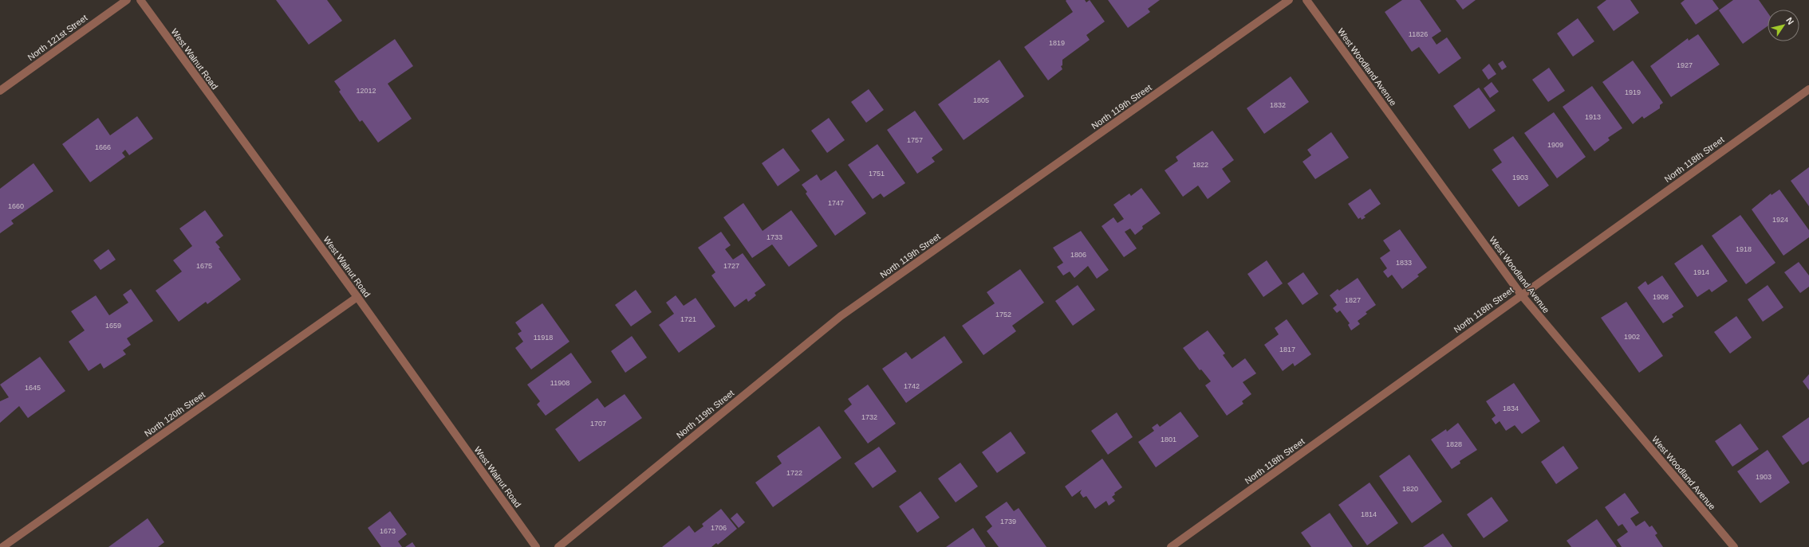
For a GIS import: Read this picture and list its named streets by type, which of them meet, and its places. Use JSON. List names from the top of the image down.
{
  "streets": {
    "street": [
      "North 121st Street",
      "West Walnut Road",
      "West Woodland Avenue",
      "North 119th Street",
      "North 118th Street",
      "North 120th Street"
    ]
  },
  "crossings": [
    ["West Walnut Road", "North 120th Street"],
    ["West Woodland Avenue", "North 118th Street"]
  ],
  "house_numbers": [
    "11826",
    "1819",
    "1927",
    "12012",
    "1919",
    "1805",
    "1832",
    "1913",
    "1757",
    "1909",
    "1666",
    "1822",
    "1751",
    "1903",
    "1747",
    "1660",
    "1924",
    "1733",
    "1918",
    "1806",
    "1833",
    "1675",
    "1727",
    "1914",
    "1908",
    "1827",
    "1752",
    "1721",
    "1659",
    "1902",
    "11918",
    "1817",
    "11908",
    "1742",
    "1645",
    "1834",
    "1732",
    "1707",
    "1801",
    "1828",
    "1722",
    "1903",
    "1820",
    "1814",
    "1739",
    "1706",
    "1673"
  ],
  "north": "top right"
}
